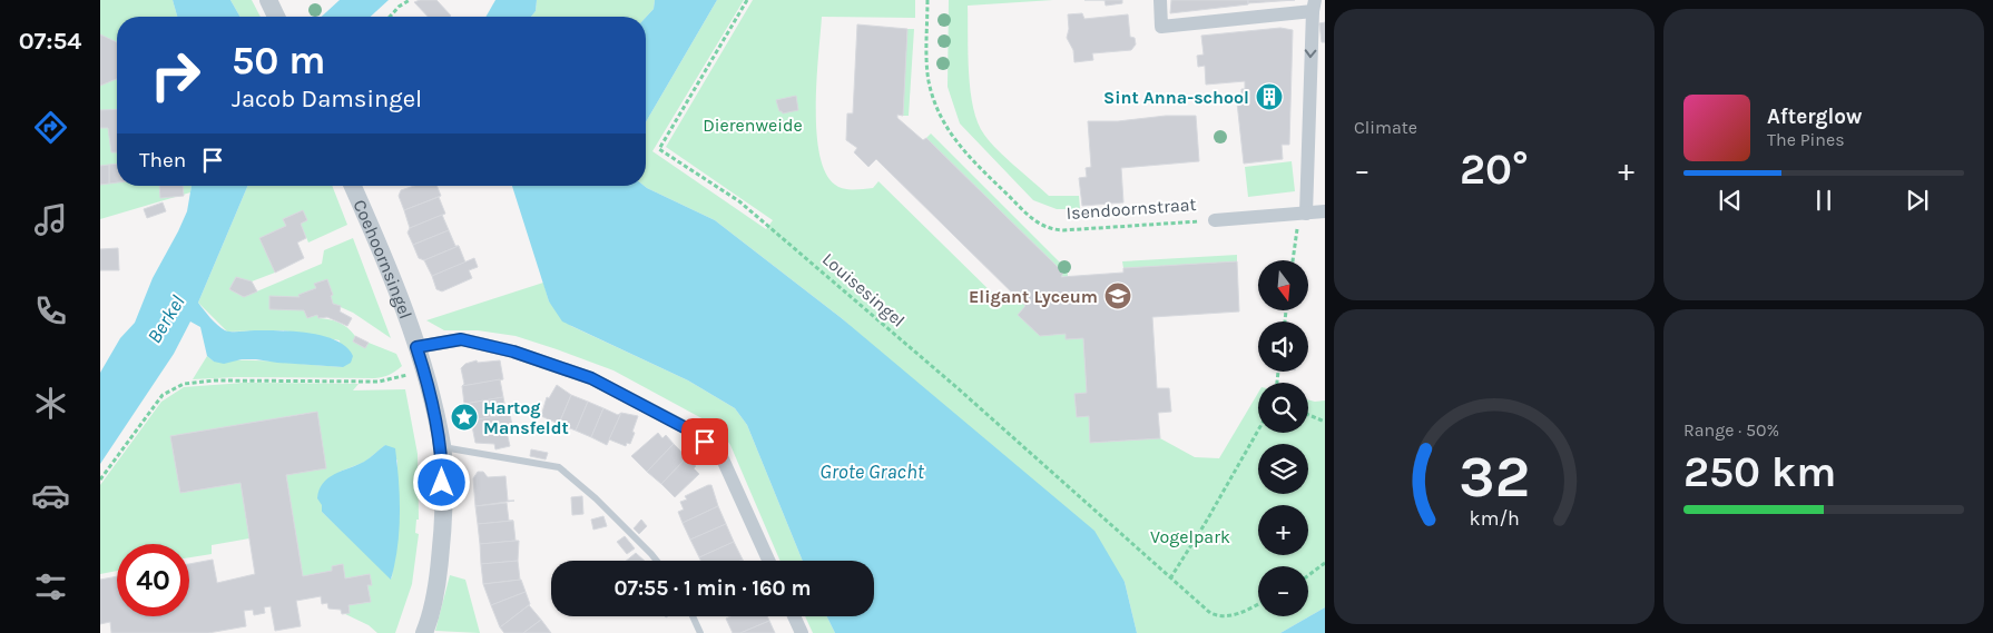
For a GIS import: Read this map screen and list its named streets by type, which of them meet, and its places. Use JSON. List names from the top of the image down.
{
  "streets": {
    "street": ["Isendoornstraat", "Coehoornsingel"],
    "path": ["Louisesingel"]
  },
  "water": ["Berkel", "Grote Gracht"],
  "parks": ["Dierenweide", "Vogelpark"],
  "places": {
    "building": ["Sint Anna-school"],
    "school or university": ["Eligant Lyceum"],
    "place": ["Hartog Mansfeldt"]
  },
  "north": "bottom",
  "page": {
    "tabs": "07:54",
    "tile": [
      "Climate",
      ["Range · 50%", "250 km"]
    ],
    "turn": ["50 m", "Jacob Damsingel"],
    "song": ["Afterglow", "The Pines"],
    "then": "Then",
    "heat": ["−", "20°", "+"],
    "map_buttons": ["+", "−"],
    "limit": "40",
    "trip": "07:55 · 1 min · 160 m",
    "gauge": ["32", "km/h"]
  }
}
